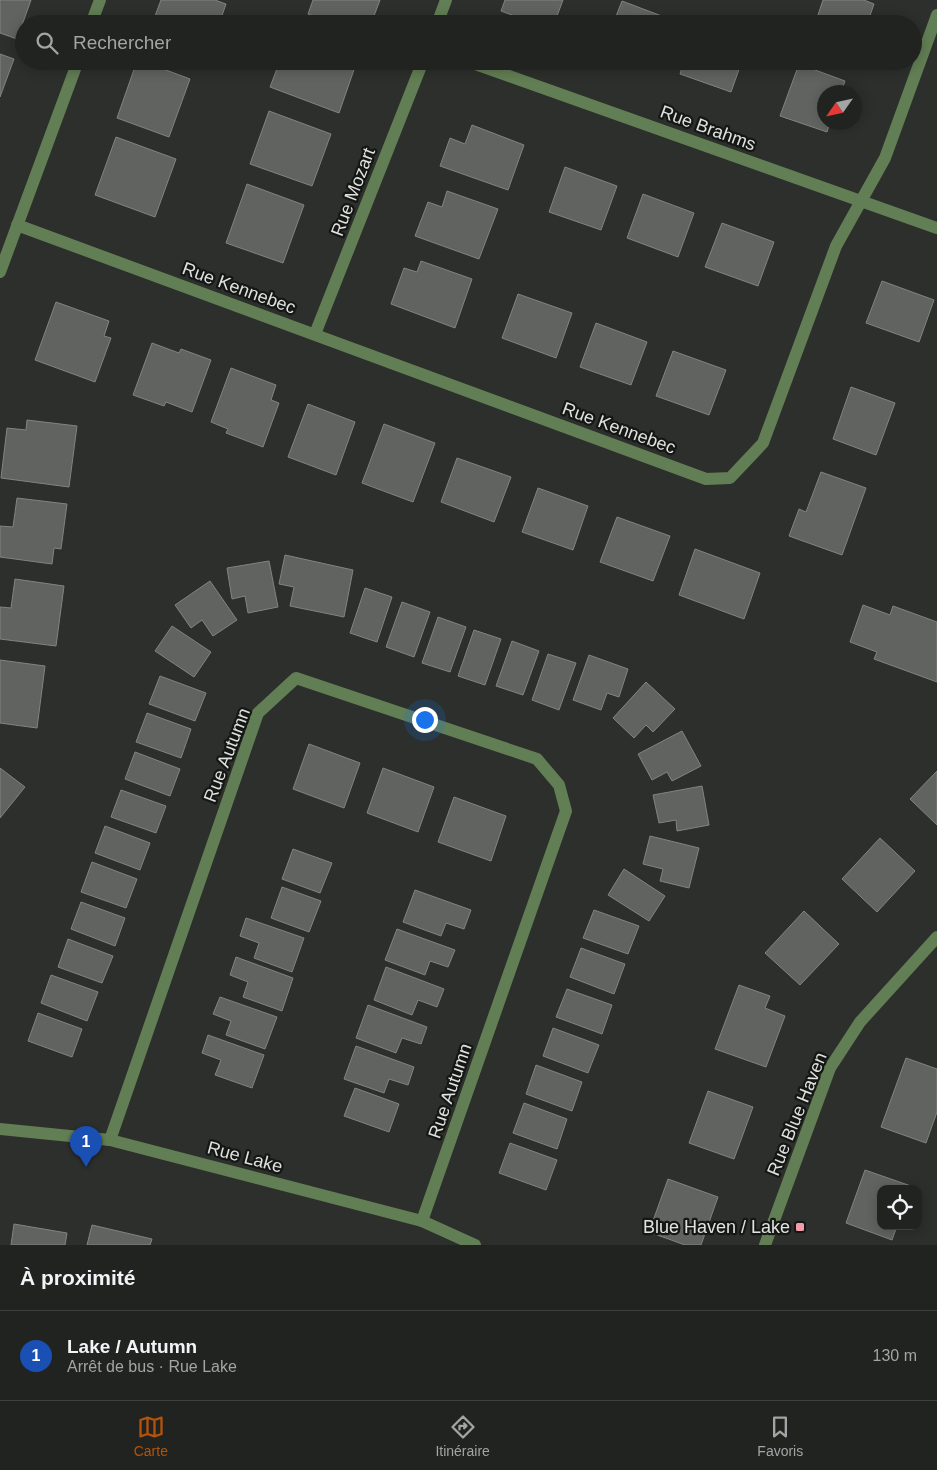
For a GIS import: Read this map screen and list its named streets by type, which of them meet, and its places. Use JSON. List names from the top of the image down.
{
  "streets": {
    "street": [
      "Rue Brahms",
      "Rue Mozart",
      "Rue Kennebec",
      "Rue Autumn",
      "Rue Blue Haven",
      "Rue Lake"
    ]
  },
  "crossings": [
    ["Rue Brahms", "Rue Kennebec"],
    ["Rue Mozart", "Rue Kennebec"],
    ["Rue Autumn", "Rue Lake"]
  ],
  "places": {
    "transit": ["Blue Haven / Lake"]
  },
  "north": "bottom left",
  "page": {
    "search": "Rechercher",
    "pins": "1",
    "heading": "À proximité",
    "list": [
      {
        "mark": "1",
        "name": "Lake / Autumn",
        "note": "Arrêt de bus · Rue Lake",
        "value": "130 m"
      }
    ],
    "nav": ["Carte", "Itinéraire", "Favoris"]
  }
}
